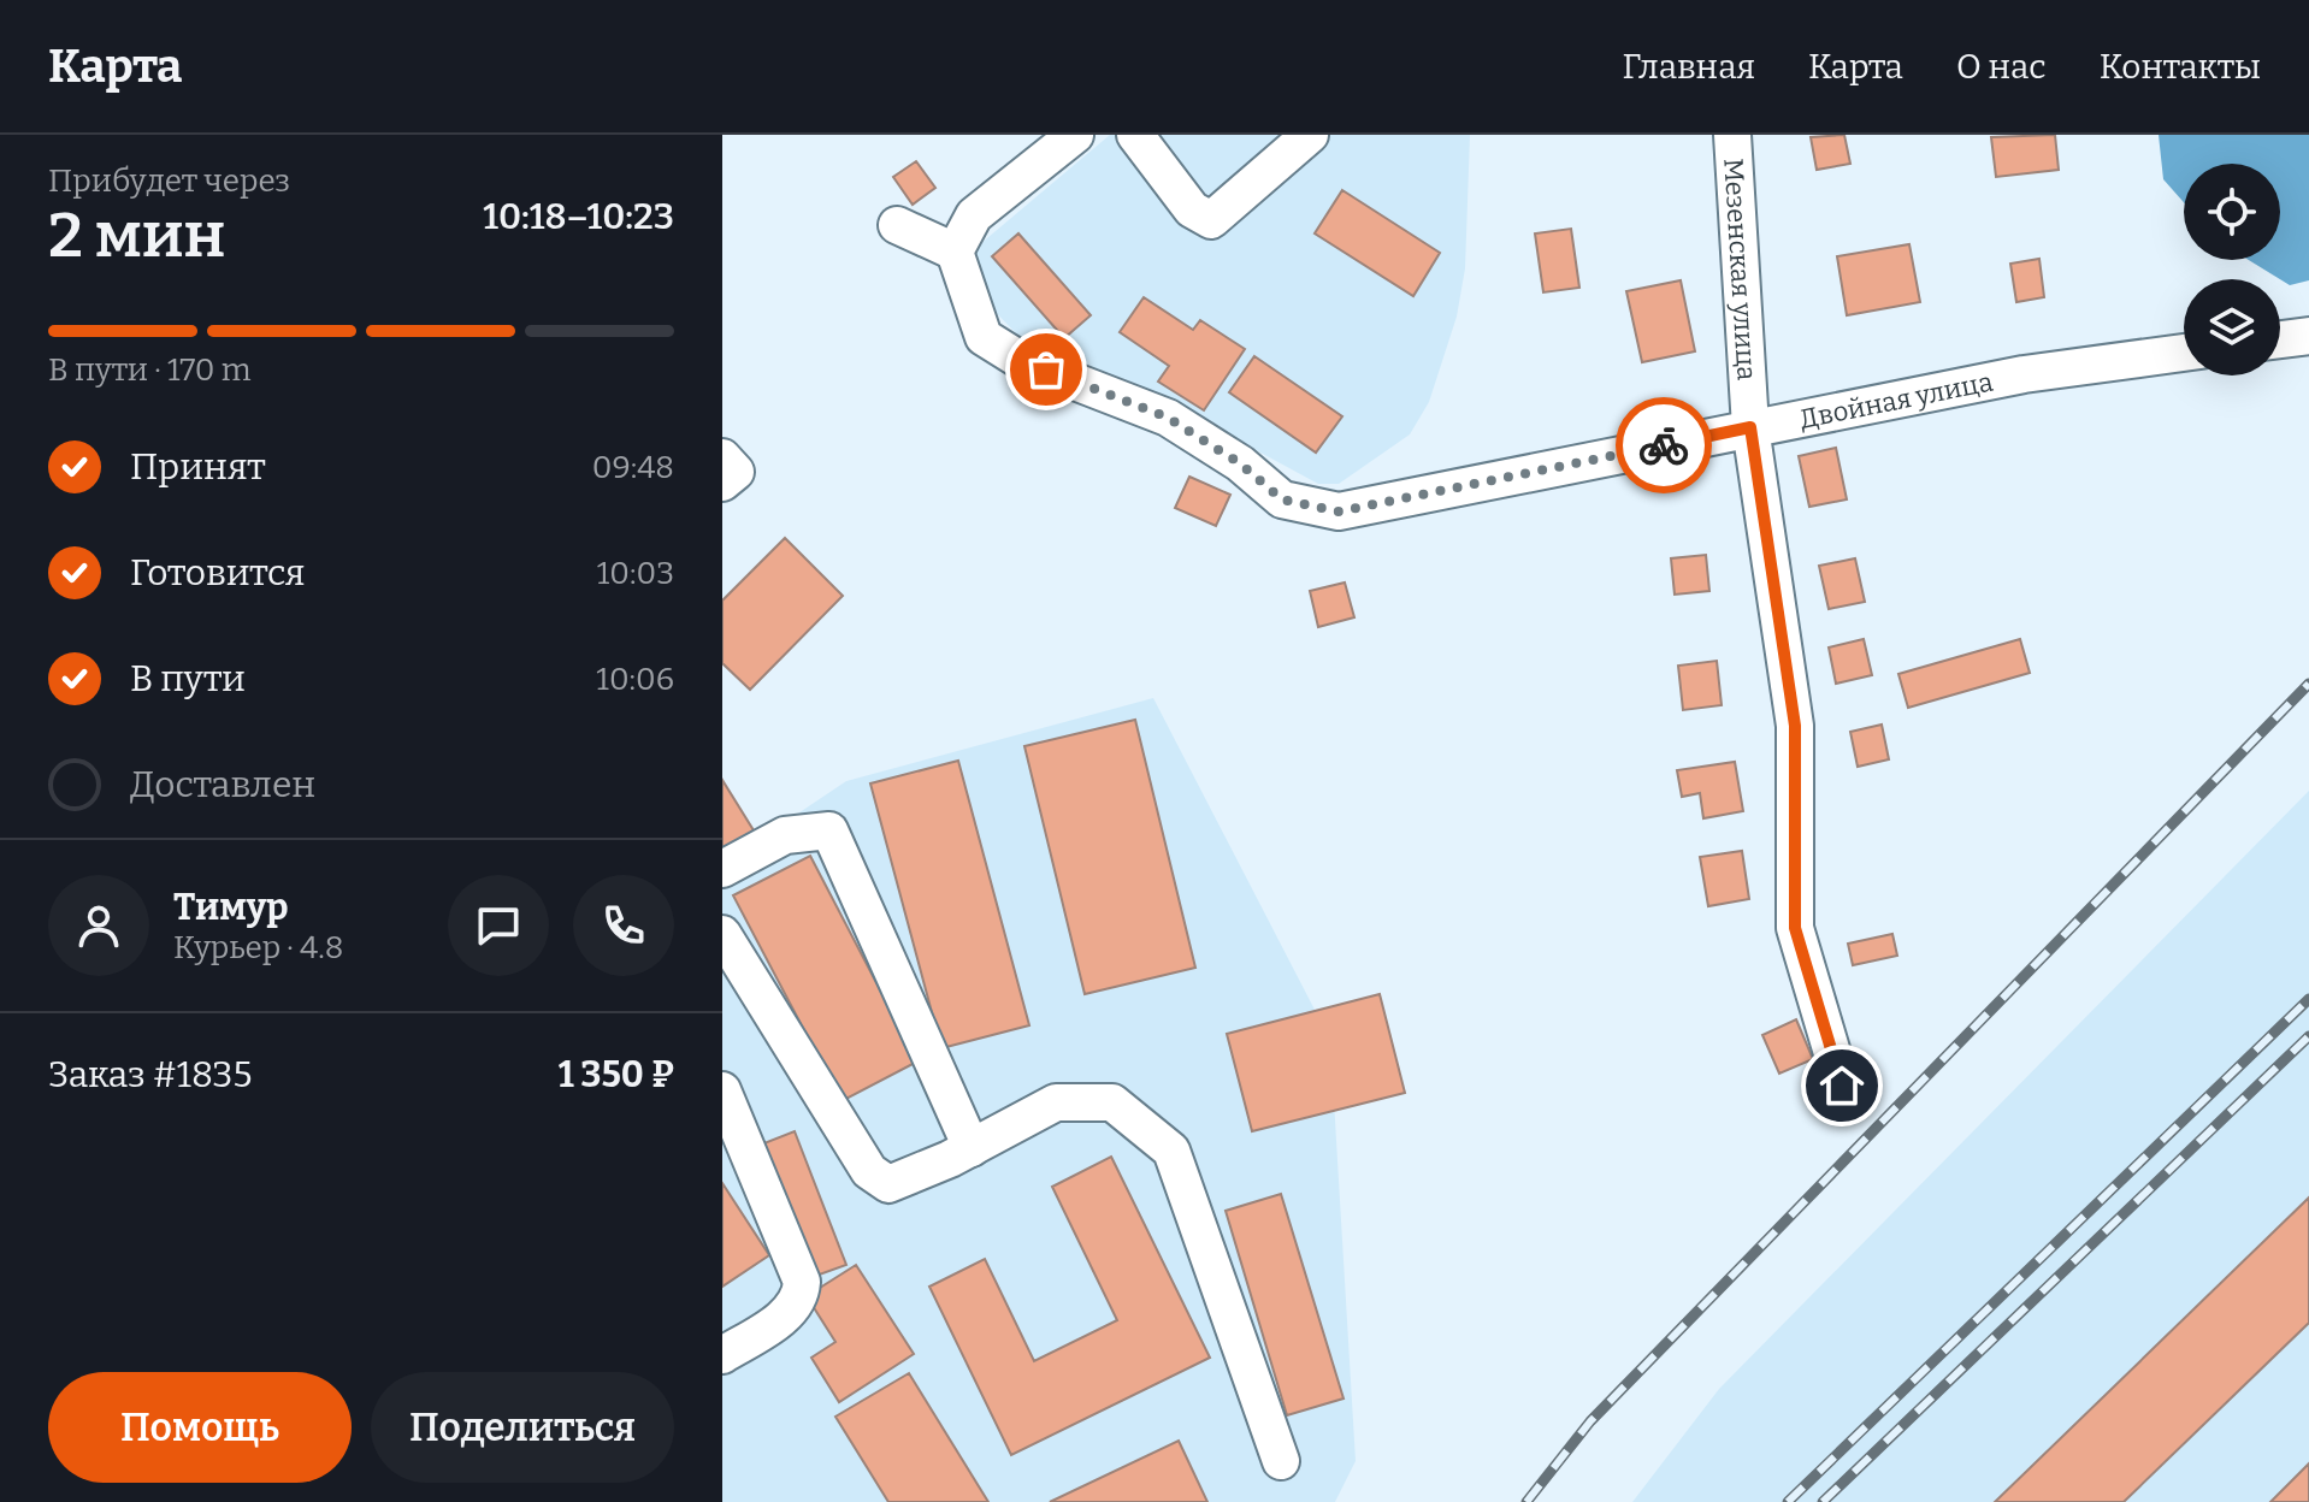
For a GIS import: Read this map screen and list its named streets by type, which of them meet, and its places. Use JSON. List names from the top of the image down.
{
  "streets": {
    "street": ["Мезенская улица", "Двойная улица"]
  },
  "crossings": [
    ["Мезенская улица", "Двойная улица"]
  ],
  "page": {
    "header": "Карта",
    "nav": [
      "Главная",
      "Карта",
      "О нас",
      "Контакты"
    ],
    "heading": ["2 мин", "Прибудет через", "10:18–10:23"],
    "panel": [
      "Тимур",
      "Курьер · 4.8",
      "Заказ #1835",
      "1 350 ₽"
    ],
    "bar": "В пути · 170 m",
    "list": [
      ["Принят", "09:48"],
      ["Готовится", "10:03"],
      ["В пути", "10:06"],
      "Доставлен"
    ],
    "buttons": ["Помощь", "Поделиться"]
  }
}
